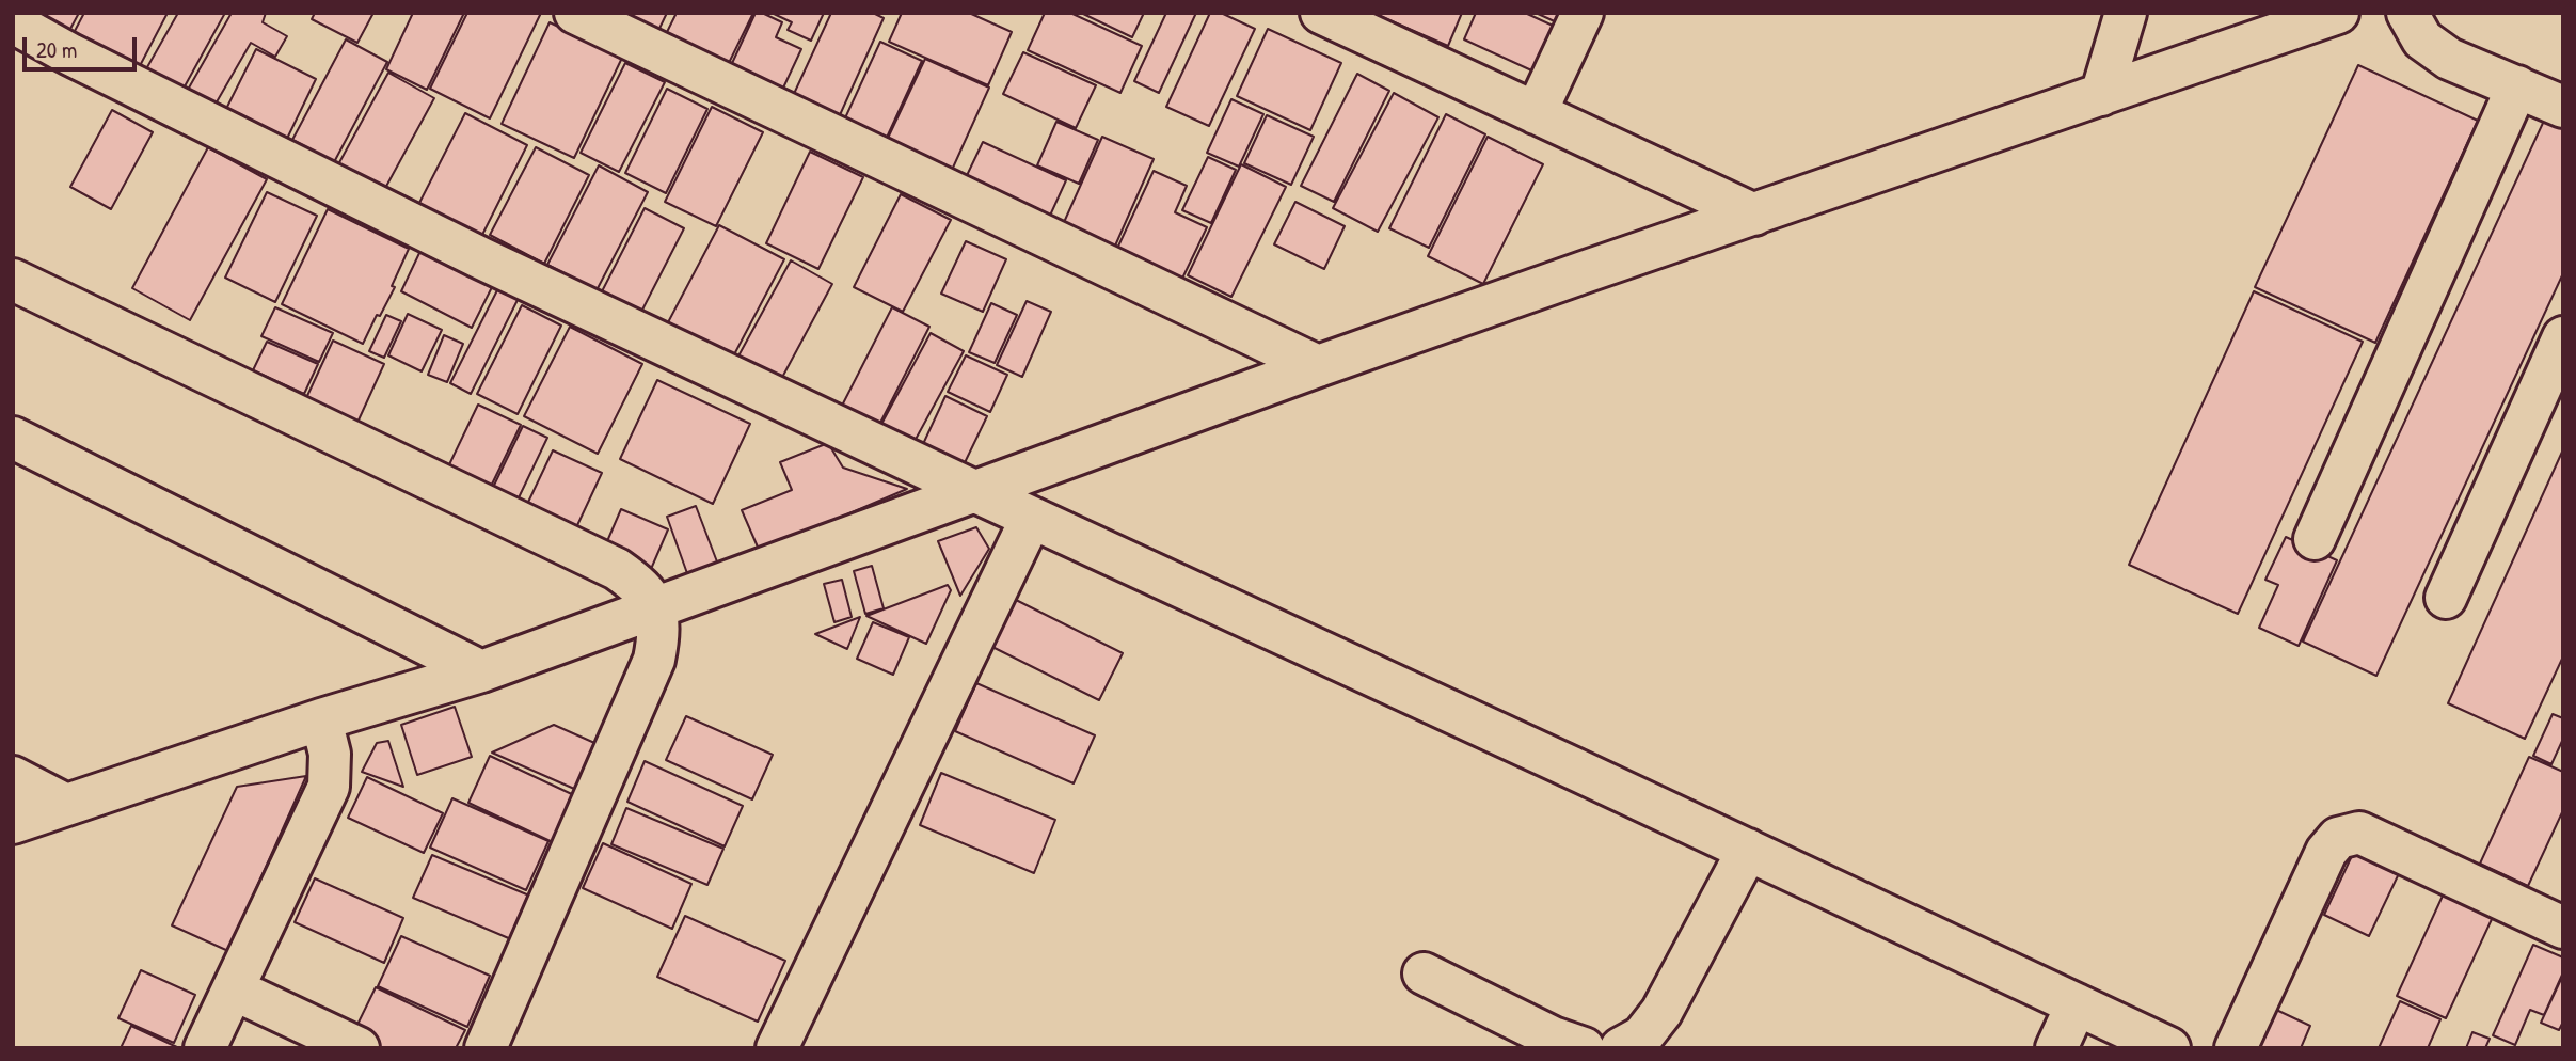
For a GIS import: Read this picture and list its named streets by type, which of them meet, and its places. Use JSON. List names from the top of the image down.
{
  "scale_bar": "20 m"
}
